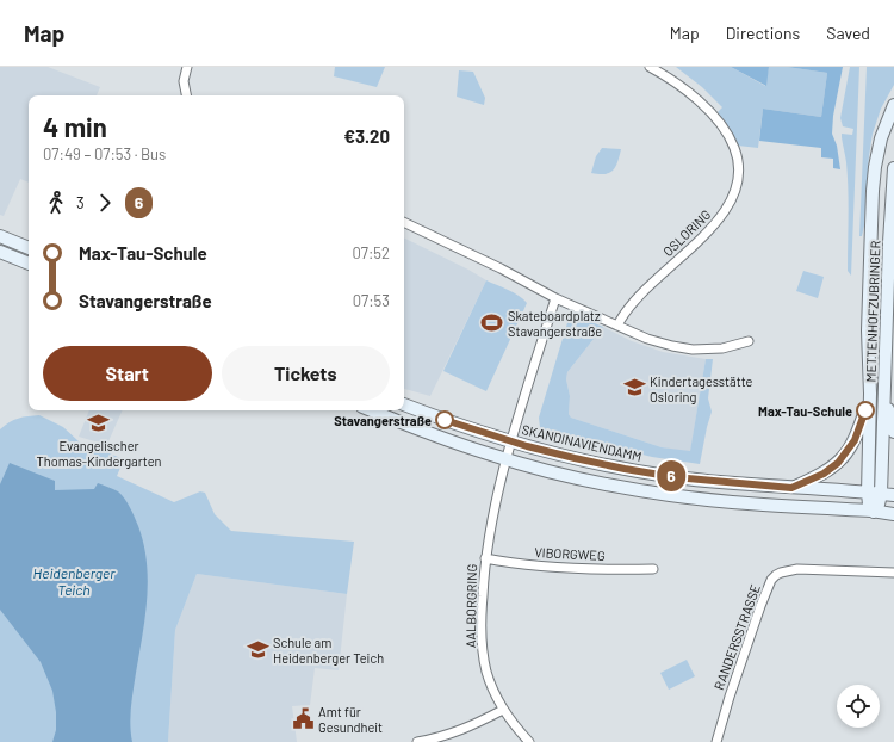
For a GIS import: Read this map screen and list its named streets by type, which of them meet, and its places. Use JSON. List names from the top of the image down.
{
  "streets": {
    "main road": ["METTENHOFZUBRINGER", "SKANDINAVIENDAMM"],
    "street": [
      "OSLORING",
      "VIBORGWEG",
      "AALBORGRING",
      "RANDERSSTRASSE"
    ]
  },
  "crossings": [
    ["METTENHOFZUBRINGER", "SKANDINAVIENDAMM"],
    ["VIBORGWEG", "AALBORGRING"]
  ],
  "water": ["Heidenberger Teich"],
  "places": {
    "sports": ["Skateboardplatz Stavangerstraße"],
    "school or university": ["Kindertagesstätte Osloring", "Evangelischer Thomas-Kindergarten", "Schule am Heidenberger Teich"],
    "other": ["Max-Tau-Schule", "Stavangerstraße"],
    "public building": ["Amt für Gesundheit"]
  },
  "lines": ["bus line 6"],
  "page": {
    "header": "Map",
    "nav": ["Map", "Directions", "Saved"],
    "on_map": "6",
    "heading": ["4 min", "07:49 – 07:53 · Bus", "€3.20"],
    "legs": ["3", "6"],
    "list": [
      {
        "name": "Max-Tau-Schule",
        "value": "07:52"
      },
      {
        "name": "Stavangerstraße",
        "value": "07:53"
      }
    ],
    "buttons": ["Start", "Tickets"]
  }
}
